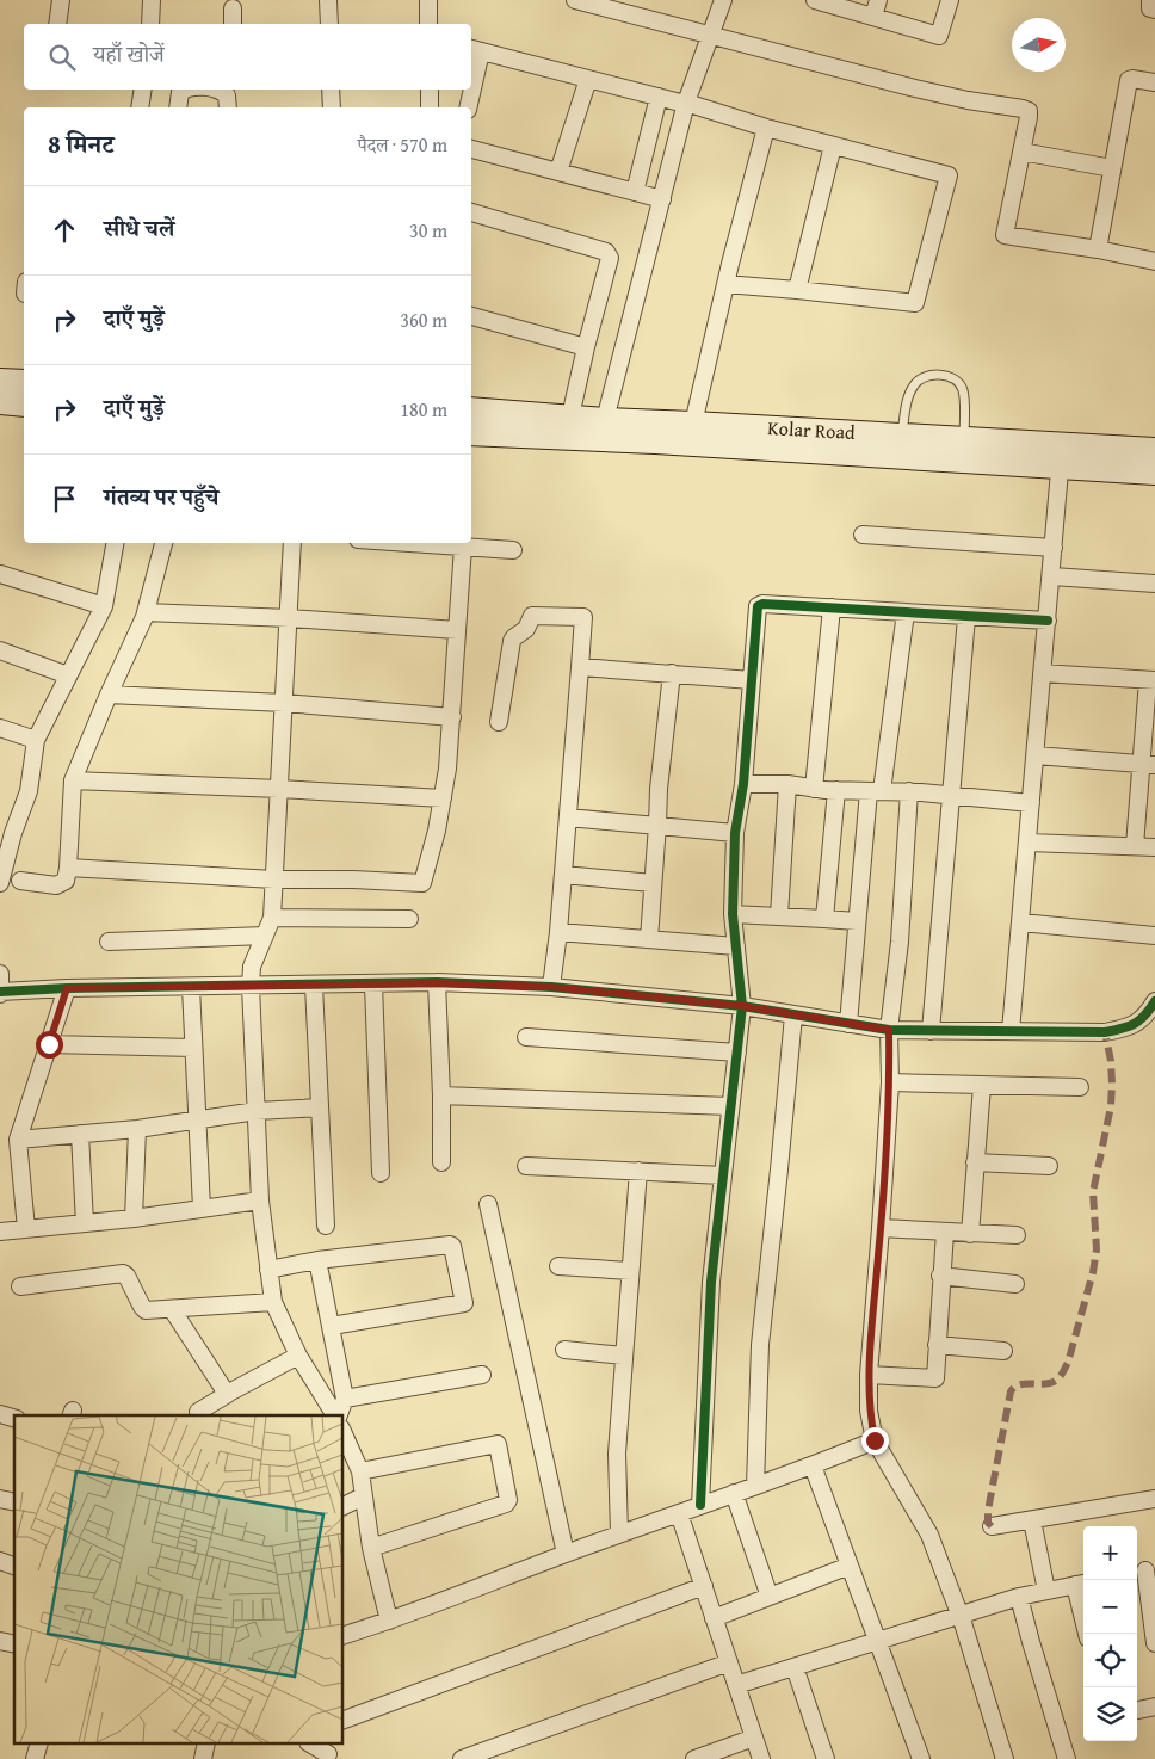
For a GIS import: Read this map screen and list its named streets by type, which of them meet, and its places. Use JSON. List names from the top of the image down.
{
  "streets": {
    "main road": ["Kolar Road"]
  },
  "north": "right",
  "page": {
    "search": "यहाँ खोजें",
    "heading": ["8 मिनट", "पैदल · 570 m"],
    "list": [
      ["सीधे चलें", "30 m"],
      ["दाएँ मुड़ें", "360 m"],
      ["दाएँ मुड़ें", "180 m"],
      "गंतव्य पर पहुँचे"
    ],
    "map_buttons": ["+", "−"]
  }
}
